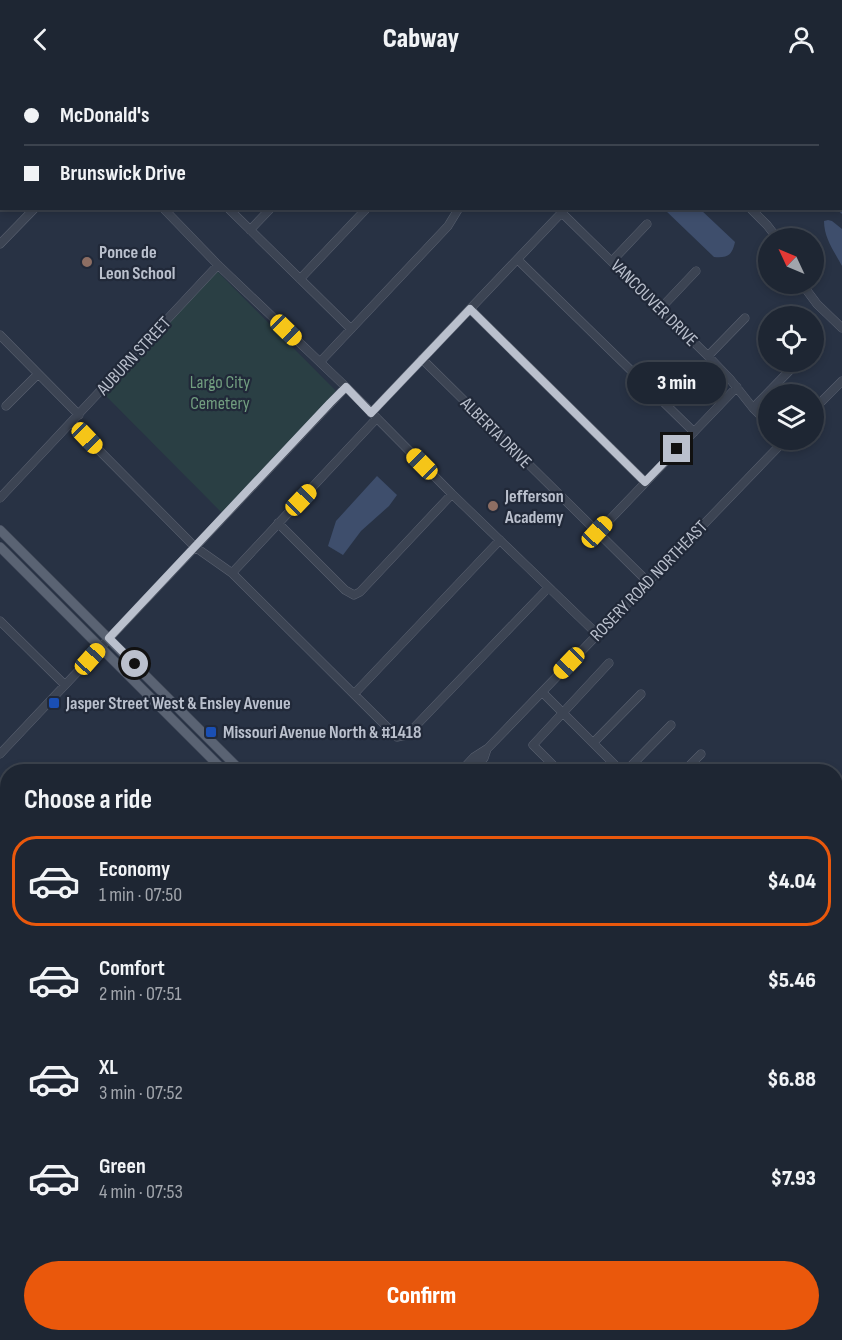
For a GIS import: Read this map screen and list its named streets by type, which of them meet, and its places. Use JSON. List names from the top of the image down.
{
  "streets": {
    "street": [
      "VANCOUVER DRIVE",
      "AUBURN STREET",
      "ALBERTA DRIVE",
      "ROSERY ROAD NORTHEAST"
    ]
  },
  "crossings": [
    ["ALBERTA DRIVE", "ROSERY ROAD NORTHEAST"]
  ],
  "parks": ["Largo City Cemetery"],
  "places": {
    "other": ["Ponce de Leon School", "Jefferson Academy"],
    "transit": ["Jasper Street West & Ensley Avenue", "Missouri Avenue North & #1418"]
  },
  "north": "top left",
  "page": {
    "header": "Cabway",
    "banner": ["McDonald's", "Brunswick Drive"],
    "bubble": "3 min",
    "heading": "Choose a ride",
    "list": [
      {
        "name": "Economy",
        "note": "1 min · 07:50",
        "value": "$4.04"
      },
      {
        "name": "Comfort",
        "note": "2 min · 07:51",
        "value": "$5.46"
      },
      {
        "name": "XL",
        "note": "3 min · 07:52",
        "value": "$6.88"
      },
      {
        "name": "Green",
        "note": "4 min · 07:53",
        "value": "$7.93"
      }
    ],
    "buttons": "Confirm"
  }
}
